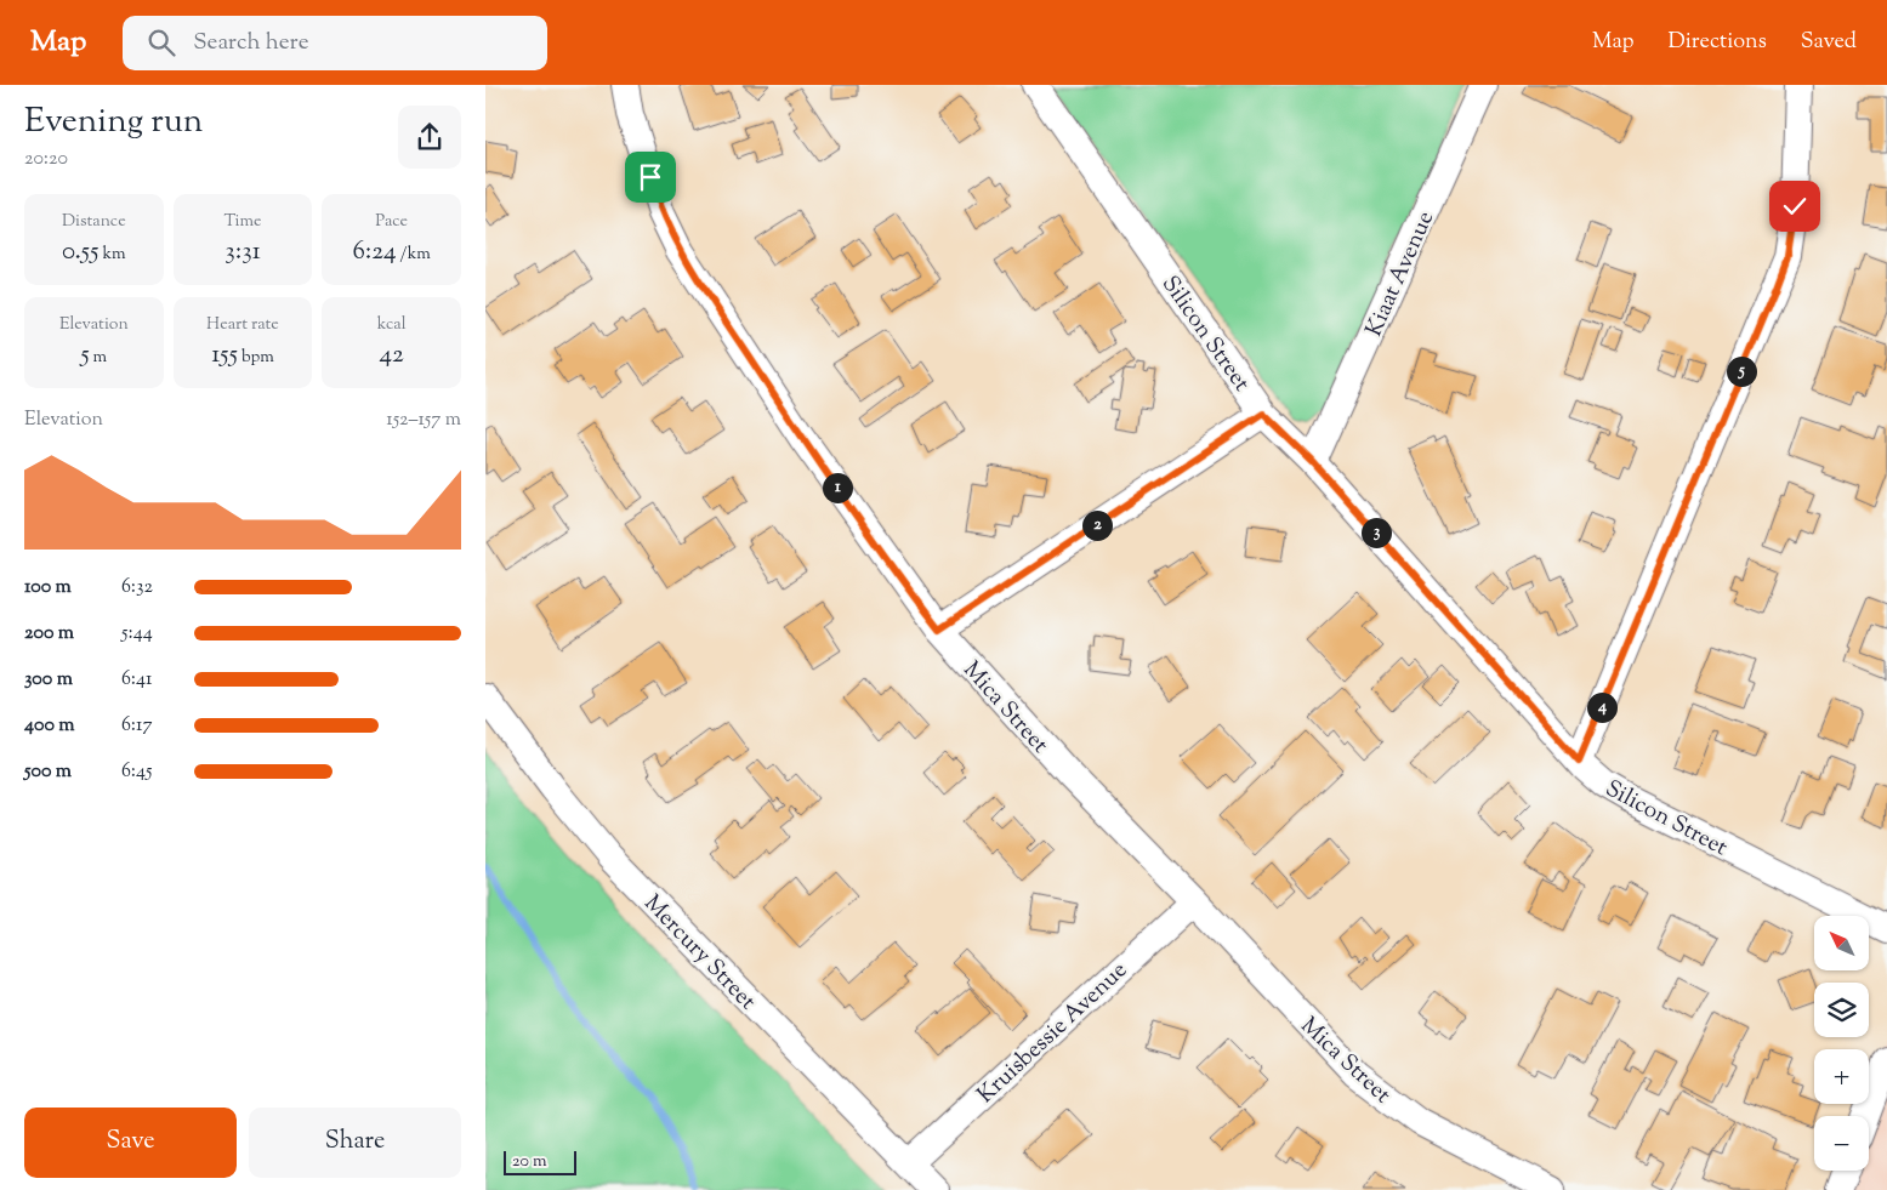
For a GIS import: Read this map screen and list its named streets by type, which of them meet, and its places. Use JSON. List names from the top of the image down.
{
  "streets": {
    "street": [
      "Kiaat Avenue",
      "Silicon Street",
      "Mica Street",
      "Mercury Street",
      "Kruisbessie Avenue"
    ]
  },
  "crossings": [
    ["Kiaat Avenue", "Silicon Street"],
    ["Mica Street", "Kruisbessie Avenue"],
    ["Mercury Street", "Kruisbessie Avenue"]
  ],
  "scale_bar": "20 m",
  "north": "top left",
  "page": {
    "header": "Map",
    "search": "Search here",
    "nav": ["Map", "Directions", "Saved"],
    "heading": ["Evening run", "20:20"],
    "stats": [
      ["Distance", "0.55 km"],
      ["Time", "3:31"],
      ["Pace", "6:24 /km"],
      ["Elevation", "5 m"],
      ["Heart rate", "155 bpm"],
      ["kcal", "42"]
    ],
    "pins": [
      "5",
      "1",
      "2",
      "3",
      "4"
    ],
    "chart": ["Elevation", "152–157 m"],
    "list": [
      {
        "name": "100 m",
        "note": "6:32"
      },
      {
        "name": "200 m",
        "note": "5:44"
      },
      {
        "name": "300 m",
        "note": "6:41"
      },
      {
        "name": "400 m",
        "note": "6:17"
      },
      {
        "name": "500 m",
        "note": "6:45"
      }
    ],
    "map_buttons": ["+", "−"],
    "buttons": ["Save", "Share"],
    "scale": "20 m"
  }
}
